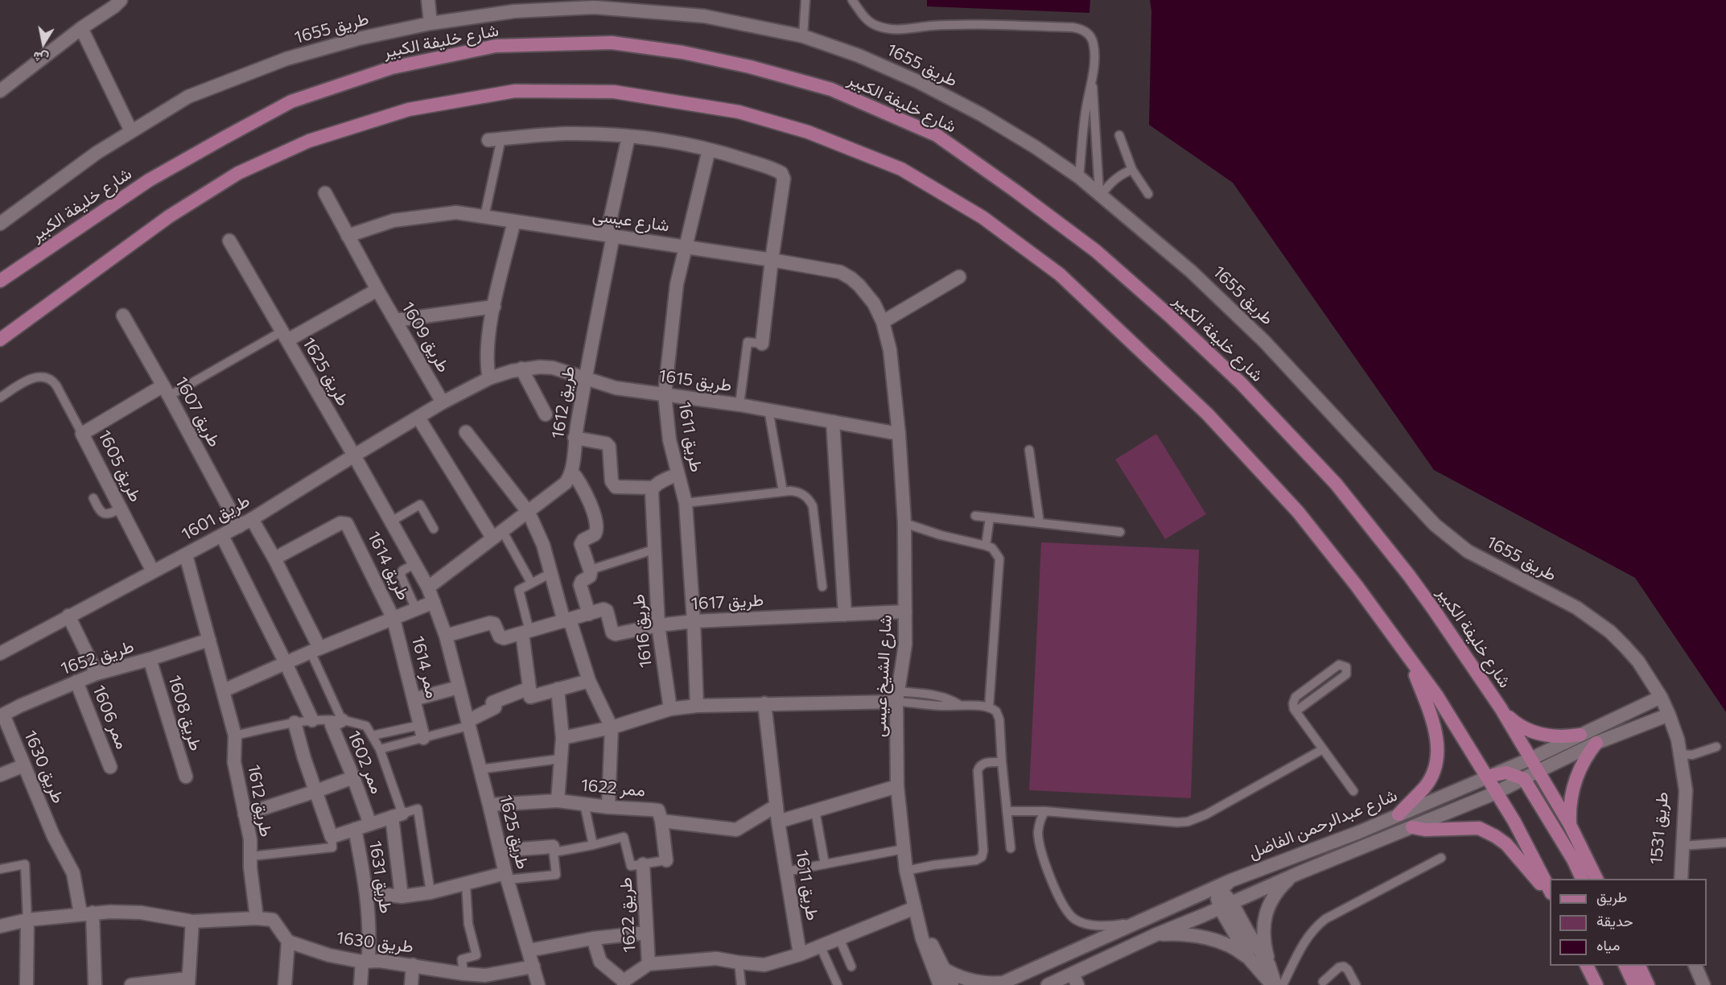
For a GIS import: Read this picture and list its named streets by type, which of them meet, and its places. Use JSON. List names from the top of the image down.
{
  "streets": {
    "main road": ["شارع خليفة الكبير"],
    "street": [
      "طريق 1655",
      "شارع عيسى",
      "طريق 1609",
      "طريق 1625",
      "طريق 1615",
      "طريق 1612",
      "طريق 1607",
      "طريق 1611",
      "طريق 1605",
      "طريق 1601",
      "طريق 1614",
      "طريق 1617",
      "طريق 1616",
      "طريق 1652",
      "ممر 1614",
      "شارع الشيخ عيسى",
      "طريق 1608",
      "ممر 1606",
      "ممر 1602",
      "طريق 1630",
      "ممر 1622",
      "شارع عبدالرحمن الفاضل",
      "طريق 1531",
      "طريق 1631",
      "طريق 1622"
    ]
  },
  "crossings": [
    ["طريق 1655", "شارع عبدالرحمن الفاضل"],
    ["طريق 1655", "طريق 1531"],
    ["شارع خليفة الكبير", "شارع عبدالرحمن الفاضل"],
    ["شارع عيسى", "طريق 1609"],
    ["شارع عيسى", "طريق 1615"],
    ["شارع عيسى", "طريق 1612"],
    ["شارع عيسى", "طريق 1611"],
    ["شارع عيسى", "شارع الشيخ عيسى"],
    ["طريق 1609", "طريق 1615"],
    ["طريق 1609", "طريق 1601"],
    ["طريق 1625", "طريق 1601"],
    ["طريق 1625", "طريق 1630"],
    ["طريق 1625", "ممر 1622"],
    ["طريق 1615", "طريق 1612"],
    ["طريق 1615", "طريق 1611"],
    ["طريق 1615", "طريق 1601"],
    ["طريق 1615", "شارع الشيخ عيسى"],
    ["طريق 1612", "طريق 1601"],
    ["طريق 1612", "طريق 1652"],
    ["طريق 1607", "طريق 1605"],
    ["طريق 1607", "طريق 1601"],
    ["طريق 1611", "طريق 1617"],
    ["طريق 1611", "شارع الشيخ عيسى"],
    ["طريق 1611", "ممر 1622"],
    ["طريق 1611", "طريق 1622"],
    ["طريق 1605", "طريق 1601"],
    ["طريق 1614", "ممر 1614"],
    ["طريق 1617", "طريق 1616"],
    ["طريق 1617", "شارع الشيخ عيسى"],
    ["طريق 1652", "طريق 1608"],
    ["طريق 1652", "ممر 1606"],
    ["طريق 1652", "طريق 1630"],
    ["طريق 1630", "طريق 1631"],
    ["ممر 1622", "طريق 1622"],
    ["شارع عبدالرحمن الفاضل", "طريق 1531"]
  ],
  "legend": ["طريق", "حديقة", "مياه"],
  "north": "bottom"
}
